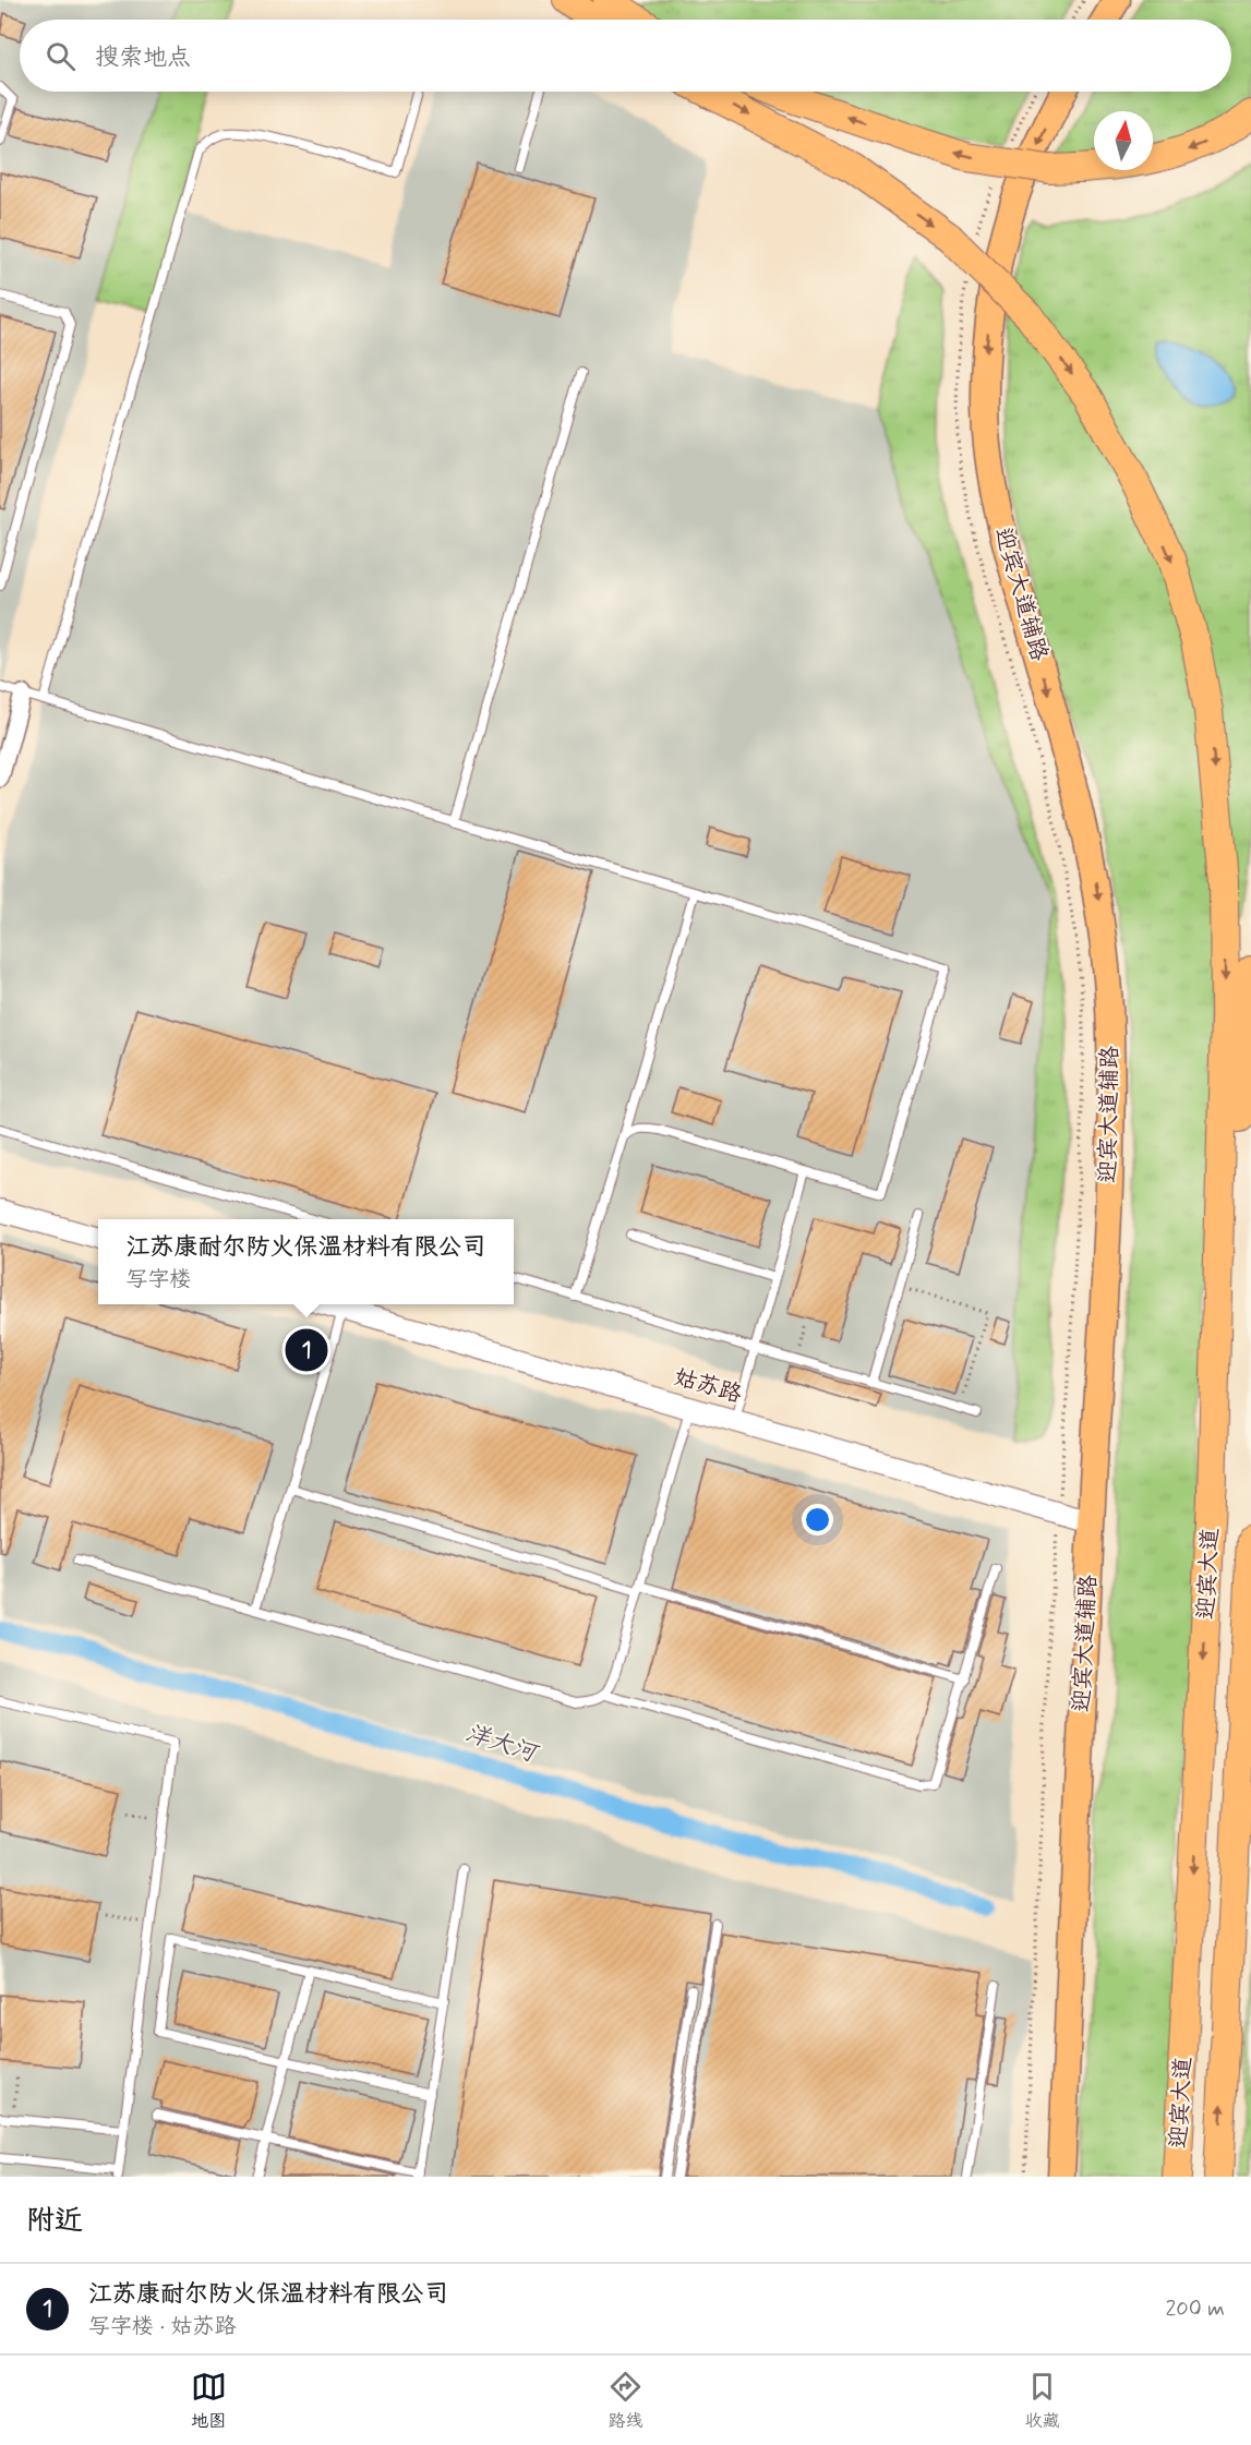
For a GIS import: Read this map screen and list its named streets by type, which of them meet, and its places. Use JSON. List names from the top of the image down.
{
  "streets": {
    "highway": ["迎宾大道"],
    "main road": ["迎宾大道辅路"],
    "street": ["姑苏路"]
  },
  "crossings": [
    ["迎宾大道辅路", "姑苏路"]
  ],
  "one_way": ["迎宾大道辅路"],
  "water": ["洋大河"],
  "north": "top",
  "page": {
    "search": "搜索地点",
    "popup": ["江苏康耐尔防火保温材料有限公司", "写字楼"],
    "pins": "1",
    "heading": "附近",
    "list": [
      {
        "mark": "1",
        "name": "江苏康耐尔防火保温材料有限公司",
        "note": "写字楼 · 姑苏路",
        "value": "200 m"
      }
    ],
    "nav": ["地图", "路线", "收藏"]
  }
}
